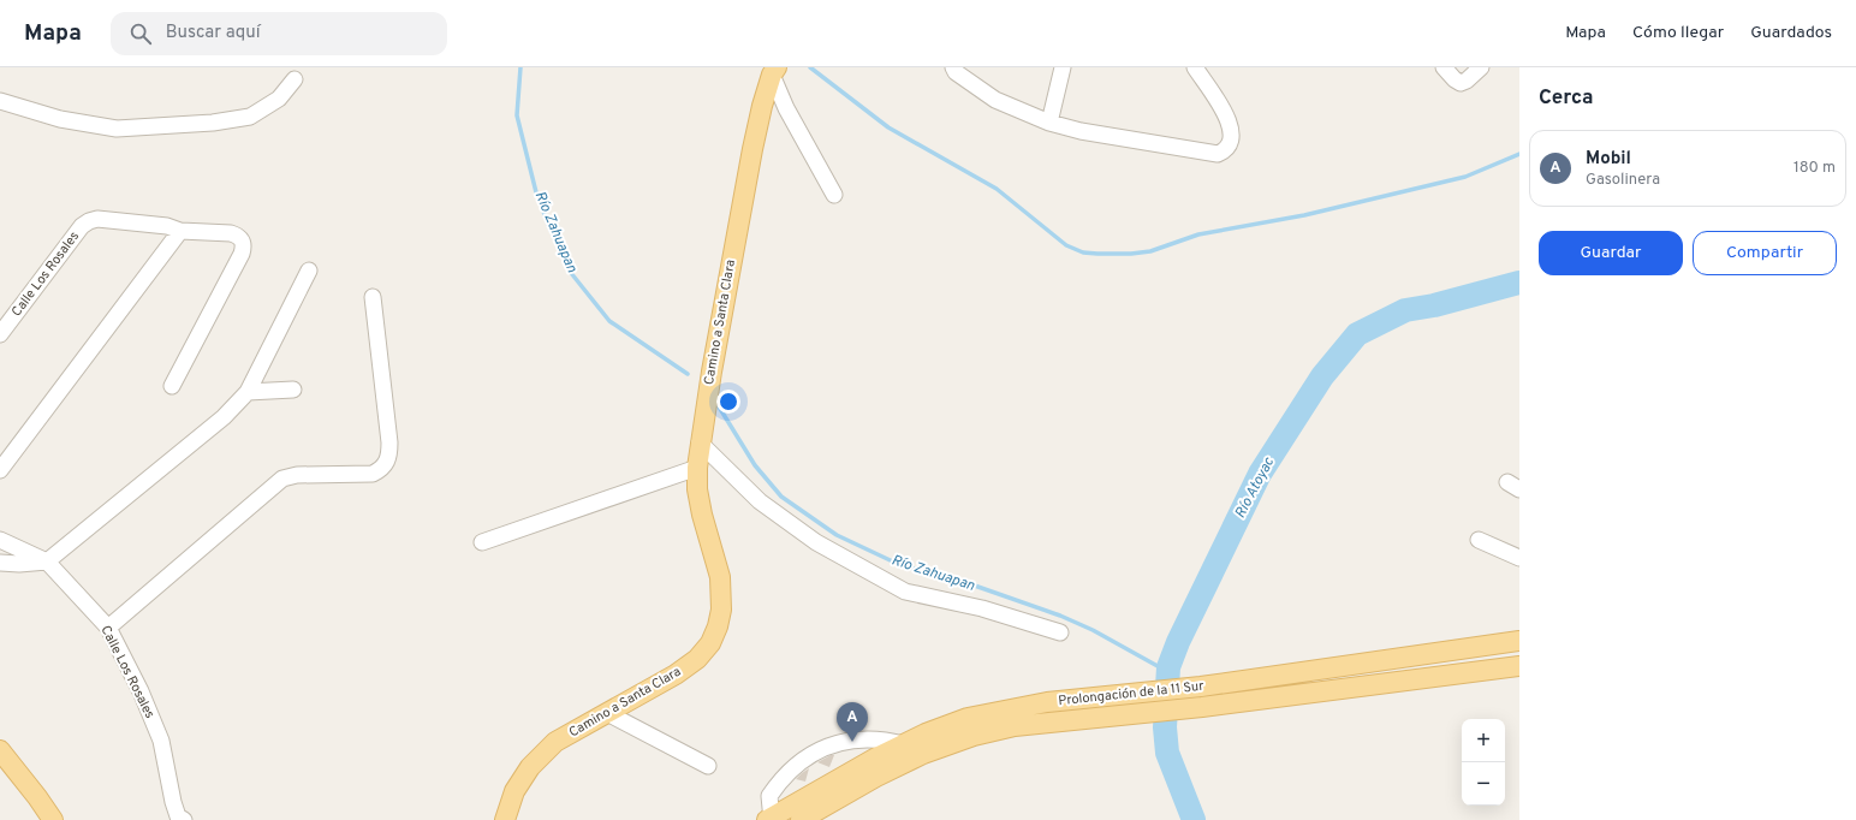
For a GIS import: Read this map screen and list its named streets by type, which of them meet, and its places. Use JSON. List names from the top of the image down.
{
  "streets": {
    "main road": ["Camino a Santa Clara", "Prolongación de la 11 Sur"],
    "street": ["Calle Los Rosales"]
  },
  "water": ["Río Zahuapan", "Río Atoyac"],
  "page": {
    "header": "Mapa",
    "search": "Buscar aquí",
    "nav": ["Mapa", "Cómo llegar", "Guardados"],
    "heading": "Cerca",
    "list": [
      {
        "mark": "A",
        "name": "Mobil",
        "note": "Gasolinera",
        "value": "180 m"
      }
    ],
    "buttons": ["Guardar", "Compartir"],
    "pins": "A",
    "map_buttons": ["+", "−"]
  }
}
